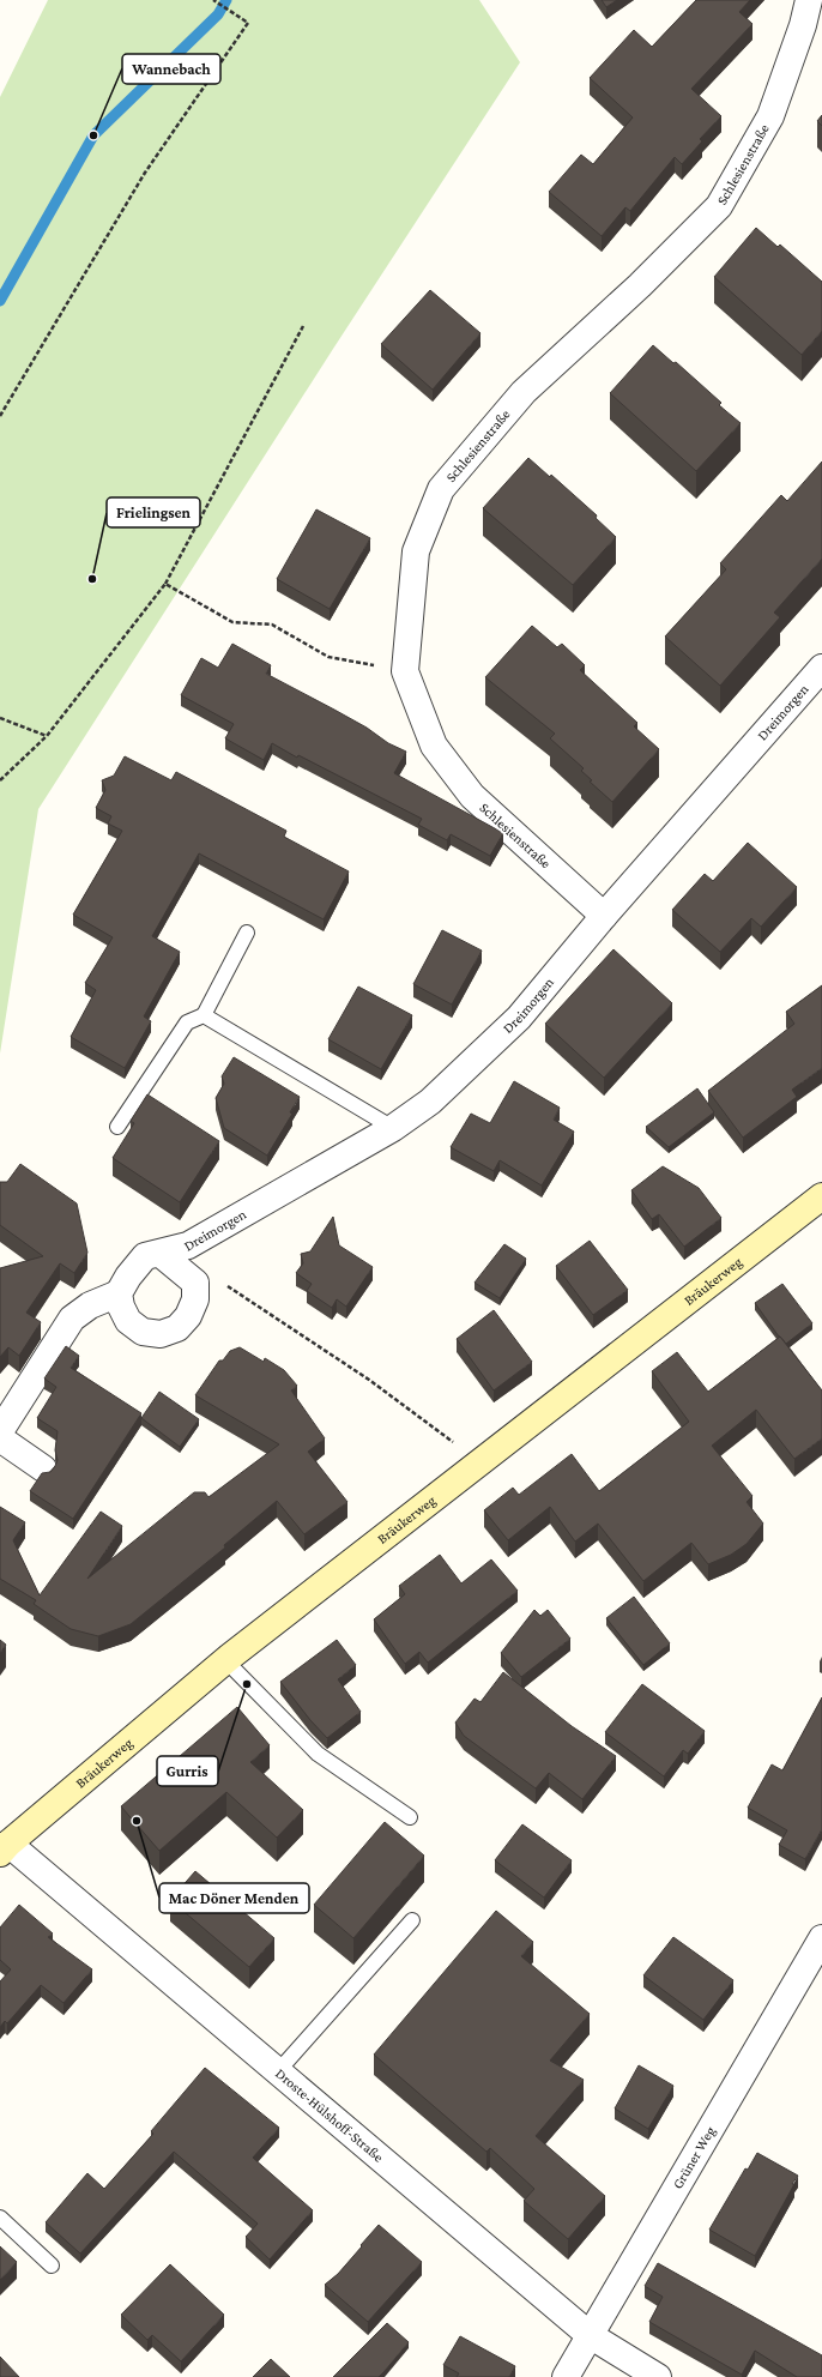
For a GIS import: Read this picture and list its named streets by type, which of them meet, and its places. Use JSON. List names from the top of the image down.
{
  "streets": {
    "main road": ["Bräukerweg"],
    "street": [
      "Schlesienstraße",
      "Dreimorgen",
      "Droste-Hülshoff-Straße",
      "Grüner Weg"
    ]
  },
  "crossings": [
    ["Schlesienstraße", "Dreimorgen"],
    ["Bräukerweg", "Droste-Hülshoff-Straße"],
    ["Droste-Hülshoff-Straße", "Grüner Weg"]
  ],
  "places": [
    "Wannebach",
    "Frielingsen",
    "Gurris",
    "Mac Döner Menden"
  ]
}
